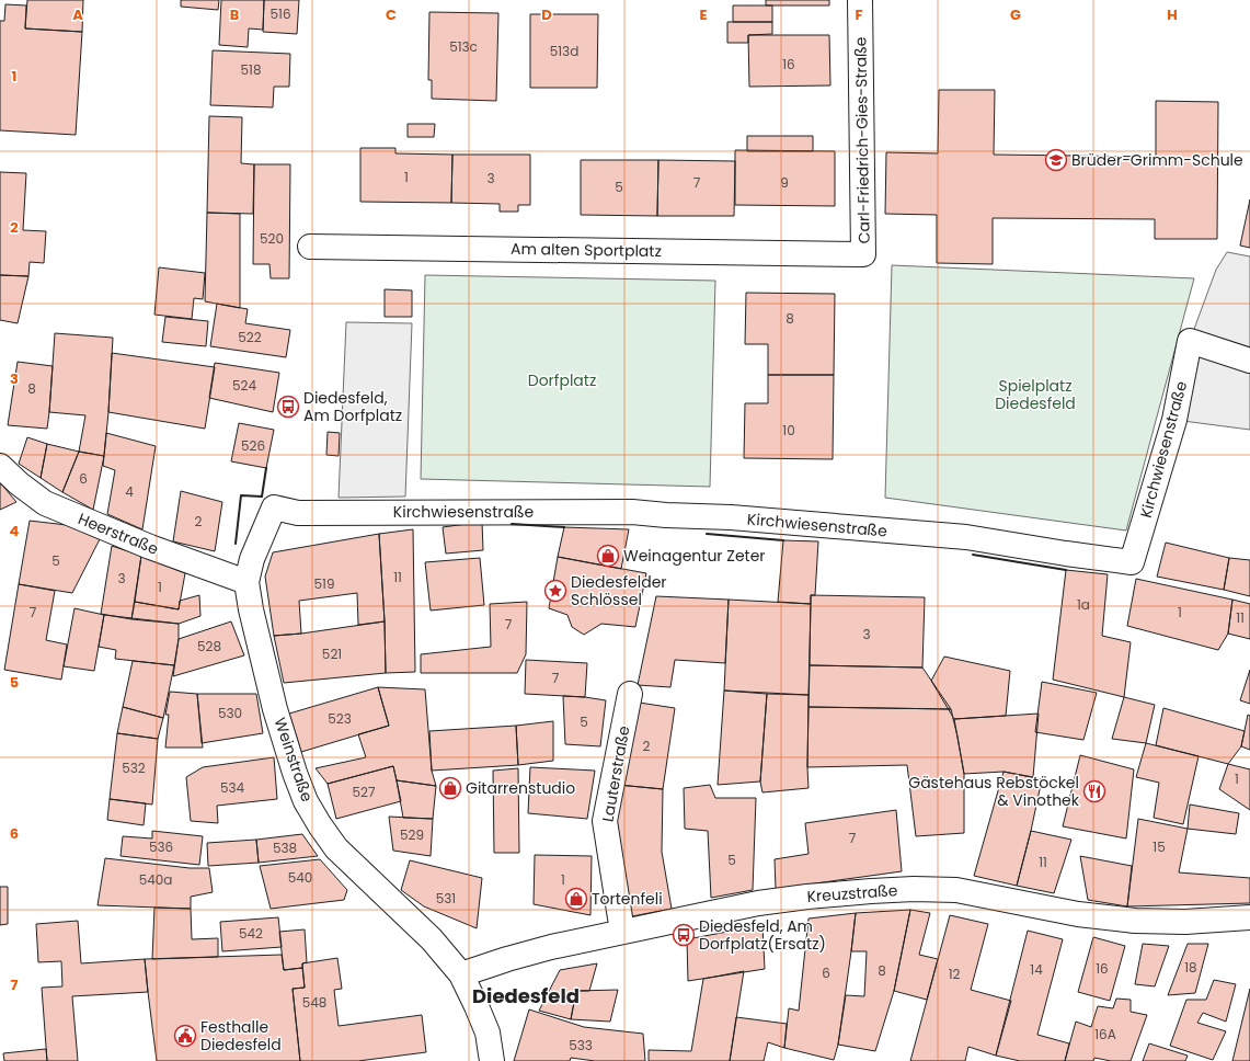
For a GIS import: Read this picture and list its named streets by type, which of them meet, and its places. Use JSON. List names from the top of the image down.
{
  "streets": {
    "street": [
      "Carl-Friedrich-Gies-Straße",
      "Am alten Sportplatz",
      "Kirchwiesenstraße",
      "Heerstraße",
      "Weinstraße",
      "Lauterstraße",
      "Kreuzstraße"
    ]
  },
  "crossings": [
    ["Carl-Friedrich-Gies-Straße", "Am alten Sportplatz"],
    ["Kirchwiesenstraße", "Weinstraße"],
    ["Heerstraße", "Weinstraße"],
    ["Weinstraße", "Kreuzstraße"],
    ["Lauterstraße", "Kreuzstraße"]
  ],
  "districts": ["Diedesfeld"],
  "parks": ["Dorfplatz", "Spielplatz Diedesfeld"],
  "places": {
    "school or university": ["Brüder-Grimm-Schule"],
    "bus stop": ["Diedesfeld, Am Dorfplatz", "Diedesfeld, Am Dorfplatz(Ersatz)"],
    "shop": ["Weinagentur Zeter", "Gitarrenstudio", "Tortenfeli"],
    "place": ["Diedesfelder Schlössel"],
    "restaurant": ["Gästehaus Rebstöckel & Vinothek"],
    "public building": ["Festhalle Diedesfeld"]
  },
  "house_numbers": [
    "516",
    "513c",
    "513d",
    "16",
    "518",
    "1",
    "3",
    "7",
    "9",
    "5",
    "520",
    "8",
    "522",
    "524",
    "8",
    "10",
    "526",
    "6",
    "4",
    "2",
    "5",
    "11",
    "3",
    "519",
    "1",
    "1a",
    "7",
    "1",
    "11",
    "7",
    "3",
    "528",
    "521",
    "7",
    "530",
    "523",
    "5",
    "2",
    "532",
    "1",
    "534",
    "527",
    "529",
    "7",
    "536",
    "15",
    "538",
    "5",
    "11",
    "540",
    "540a",
    "1",
    "531",
    "542",
    "18",
    "16",
    "14",
    "8",
    "6",
    "12",
    "548",
    "16A",
    "533"
  ],
  "grid": {
    "columns": [
      "A",
      "B",
      "C",
      "D",
      "E",
      "F",
      "G",
      "H"
    ],
    "rows": [
      "1",
      "2",
      "3",
      "4",
      "5",
      "6",
      "7"
    ]
  }
}
